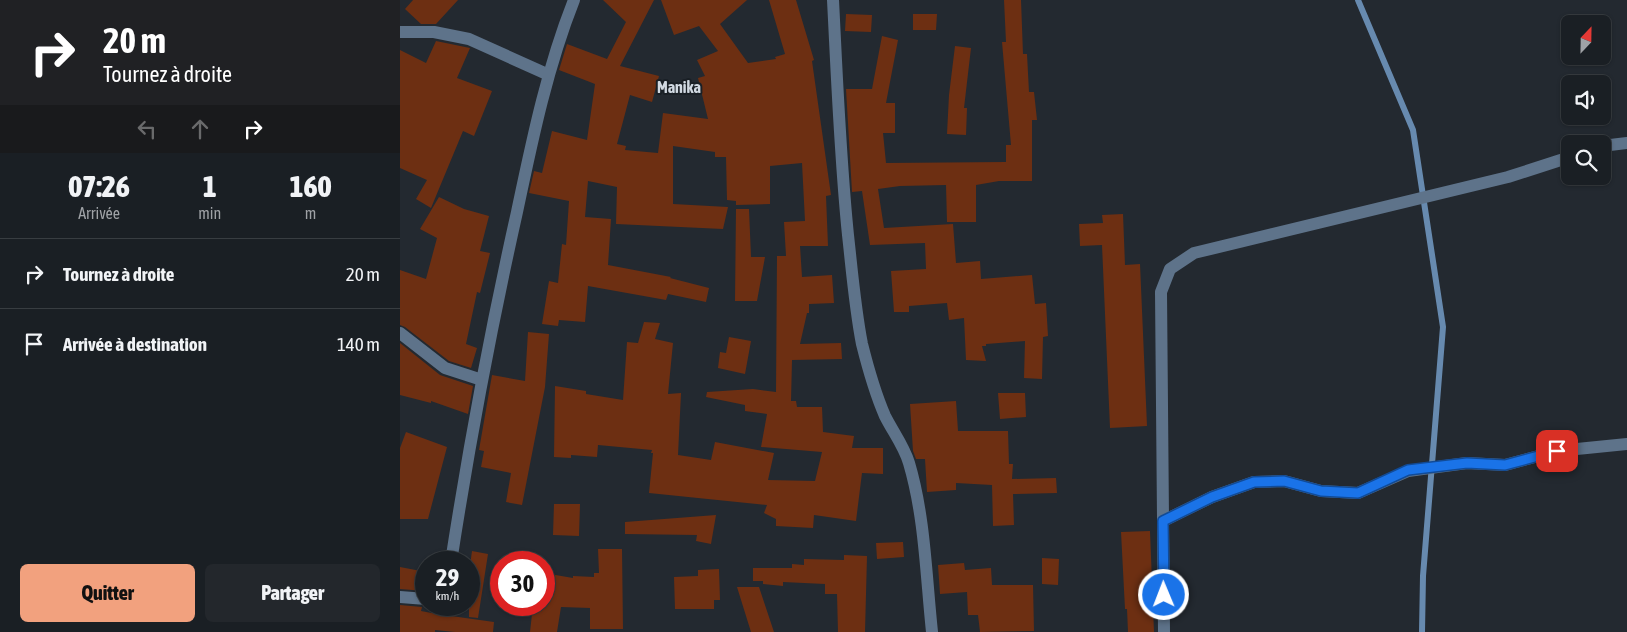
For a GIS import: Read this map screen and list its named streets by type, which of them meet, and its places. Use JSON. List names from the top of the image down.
{
  "districts": ["Manika"],
  "north": "top",
  "page": {
    "turn": ["20 m", "Tournez à droite"],
    "eta": [
      "07:26",
      "Arrivée",
      "1",
      "min",
      "160",
      "m"
    ],
    "list": [
      {
        "name": "Tournez à droite",
        "value": "20 m"
      },
      {
        "name": "Arrivée à destination",
        "value": "140 m"
      }
    ],
    "speed": "29 km/h",
    "limit": "30",
    "buttons": ["Quitter", "Partager"]
  }
}
